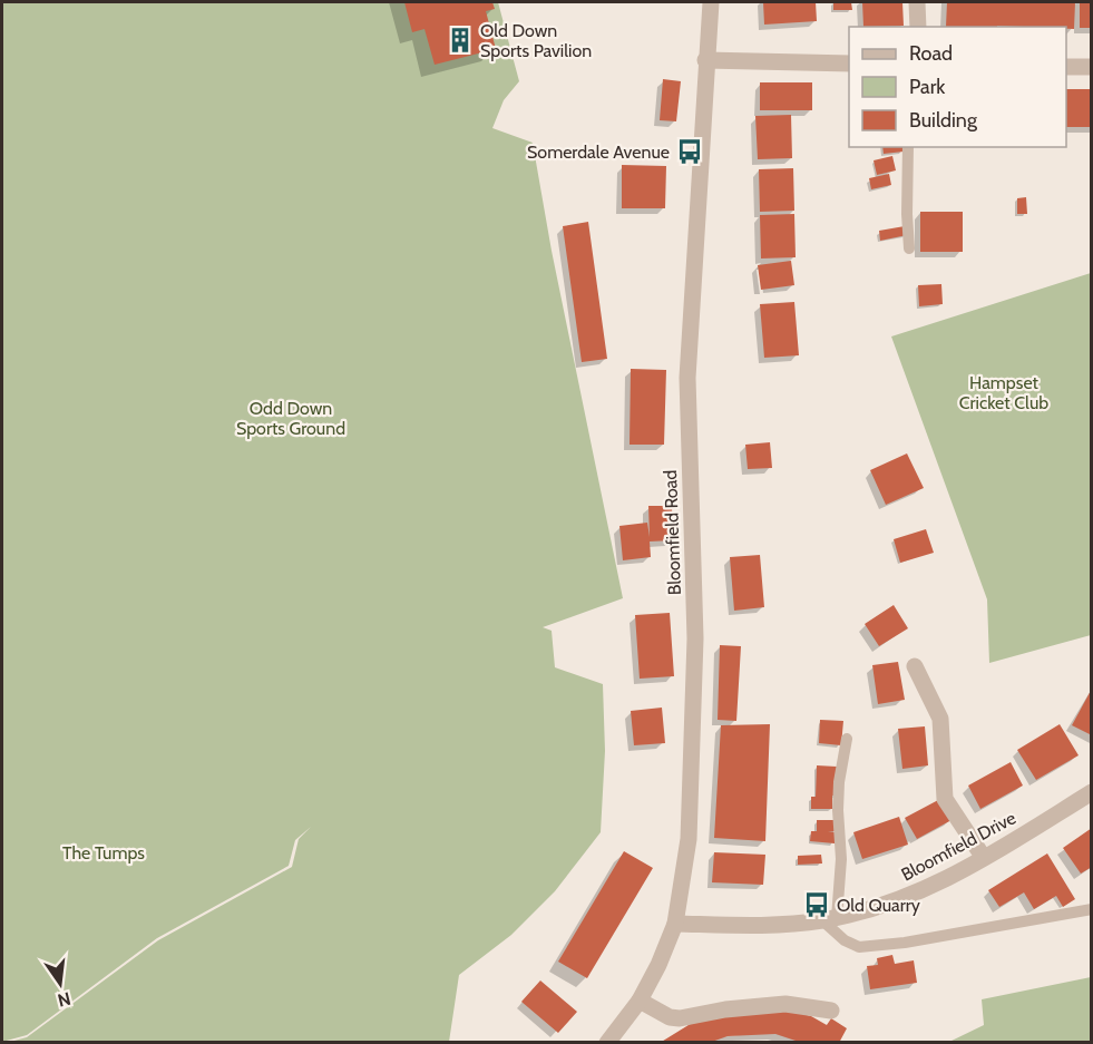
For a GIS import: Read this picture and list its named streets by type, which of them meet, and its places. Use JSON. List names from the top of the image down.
{
  "streets": {
    "street": ["Bloomfield Road", "Bloomfield Drive"]
  },
  "crossings": [
    ["Bloomfield Road", "Bloomfield Drive"]
  ],
  "parks": ["Hampset Cricket Club", "Odd Down Sports Ground", "The Tumps"],
  "places": {
    "building": ["Old Down Sports Pavilion"],
    "bus stop": ["Somerdale Avenue", "Old Quarry"]
  },
  "legend": ["Road", "Park", "Building"],
  "north": "bottom"
}
